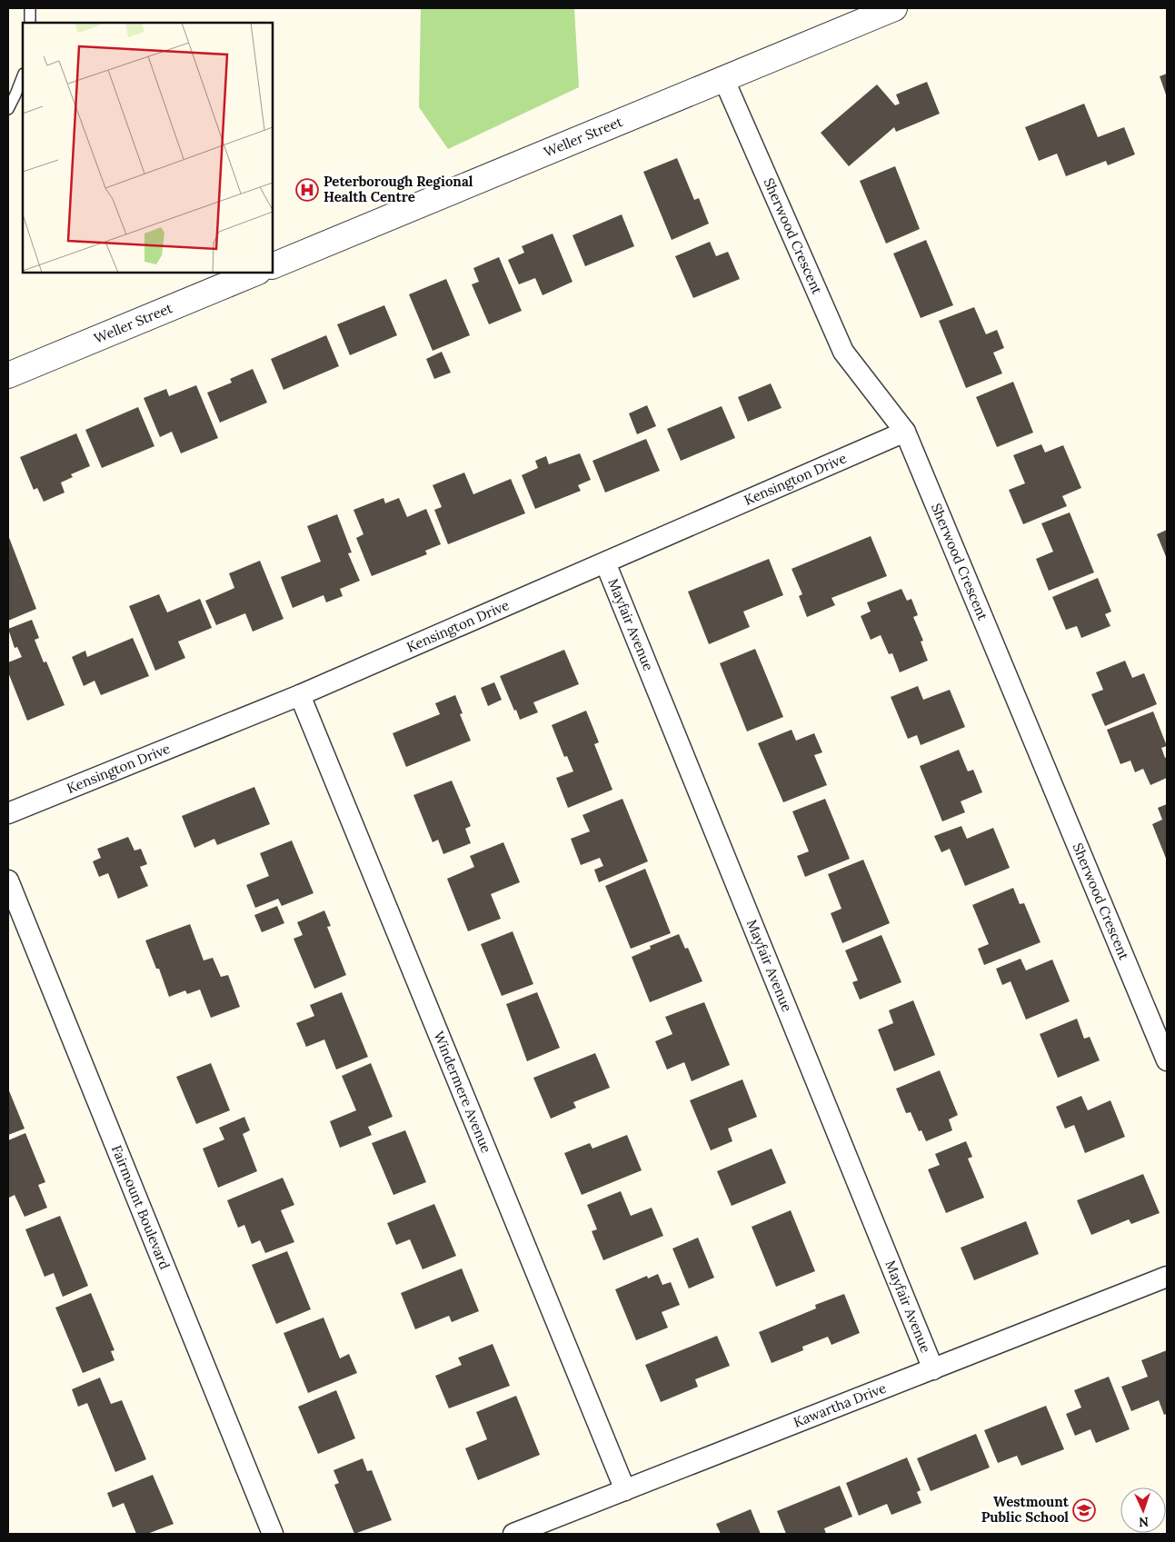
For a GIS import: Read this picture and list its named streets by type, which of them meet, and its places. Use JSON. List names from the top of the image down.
{
  "streets": {
    "street": [
      "Weller Street",
      "Sherwood Crescent",
      "Kensington Drive",
      "Mayfair Avenue",
      "Windermere Avenue",
      "Fairmount Boulevard",
      "Kawartha Drive"
    ]
  },
  "crossings": [
    ["Weller Street", "Sherwood Crescent"],
    ["Sherwood Crescent", "Kensington Drive"],
    ["Kensington Drive", "Mayfair Avenue"],
    ["Kensington Drive", "Windermere Avenue"],
    ["Mayfair Avenue", "Kawartha Drive"],
    ["Windermere Avenue", "Kawartha Drive"]
  ],
  "places": {
    "hospital": ["Peterborough Regional Health Centre"],
    "school or university": ["Westmount Public School"]
  },
  "north": "bottom"
}
